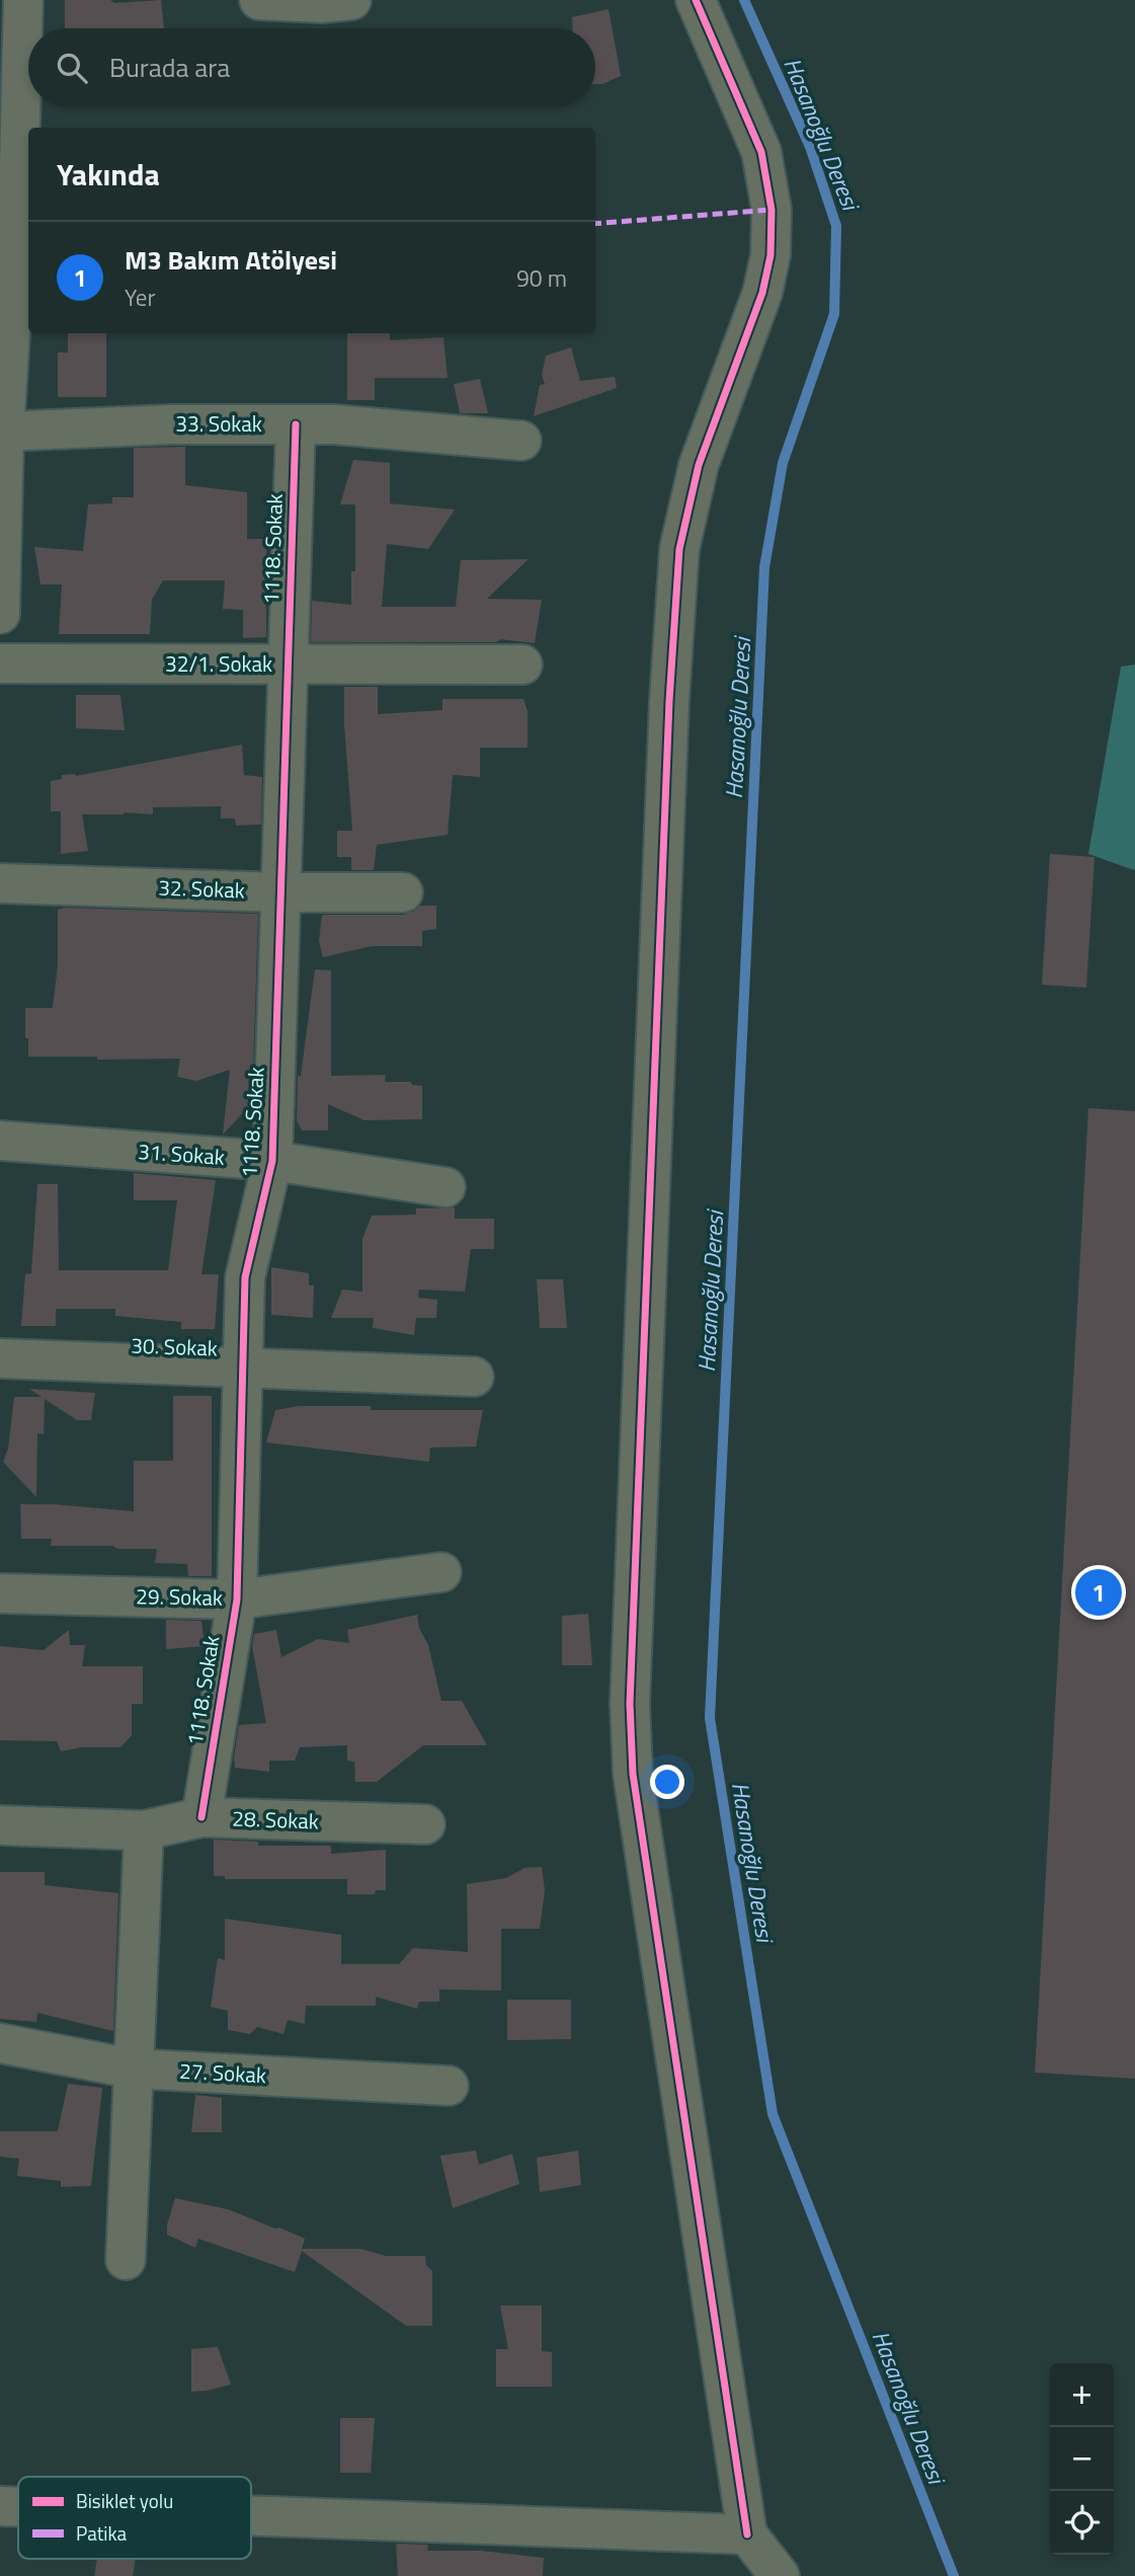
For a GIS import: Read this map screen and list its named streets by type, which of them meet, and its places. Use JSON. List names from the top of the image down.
{
  "streets": {
    "street": [
      "33. Sokak",
      "1118. Sokak",
      "32/1. Sokak",
      "32. Sokak",
      "31. Sokak",
      "30. Sokak",
      "29. Sokak",
      "28. Sokak",
      "27. Sokak"
    ]
  },
  "crossings": [
    ["33. Sokak", "1118. Sokak"],
    ["1118. Sokak", "32/1. Sokak"],
    ["1118. Sokak", "32. Sokak"],
    ["1118. Sokak", "31. Sokak"],
    ["1118. Sokak", "30. Sokak"],
    ["1118. Sokak", "29. Sokak"],
    ["1118. Sokak", "28. Sokak"]
  ],
  "water": ["Hasanoğlu Deresi"],
  "legend": ["Bisiklet yolu", "Patika"],
  "page": {
    "search": "Burada ara",
    "heading": "Yakında",
    "list": [
      {
        "mark": "1",
        "name": "M3 Bakım Atölyesi",
        "note": "Yer",
        "value": "90 m"
      }
    ],
    "pins": "1",
    "map_buttons": ["+", "−"]
  }
}
